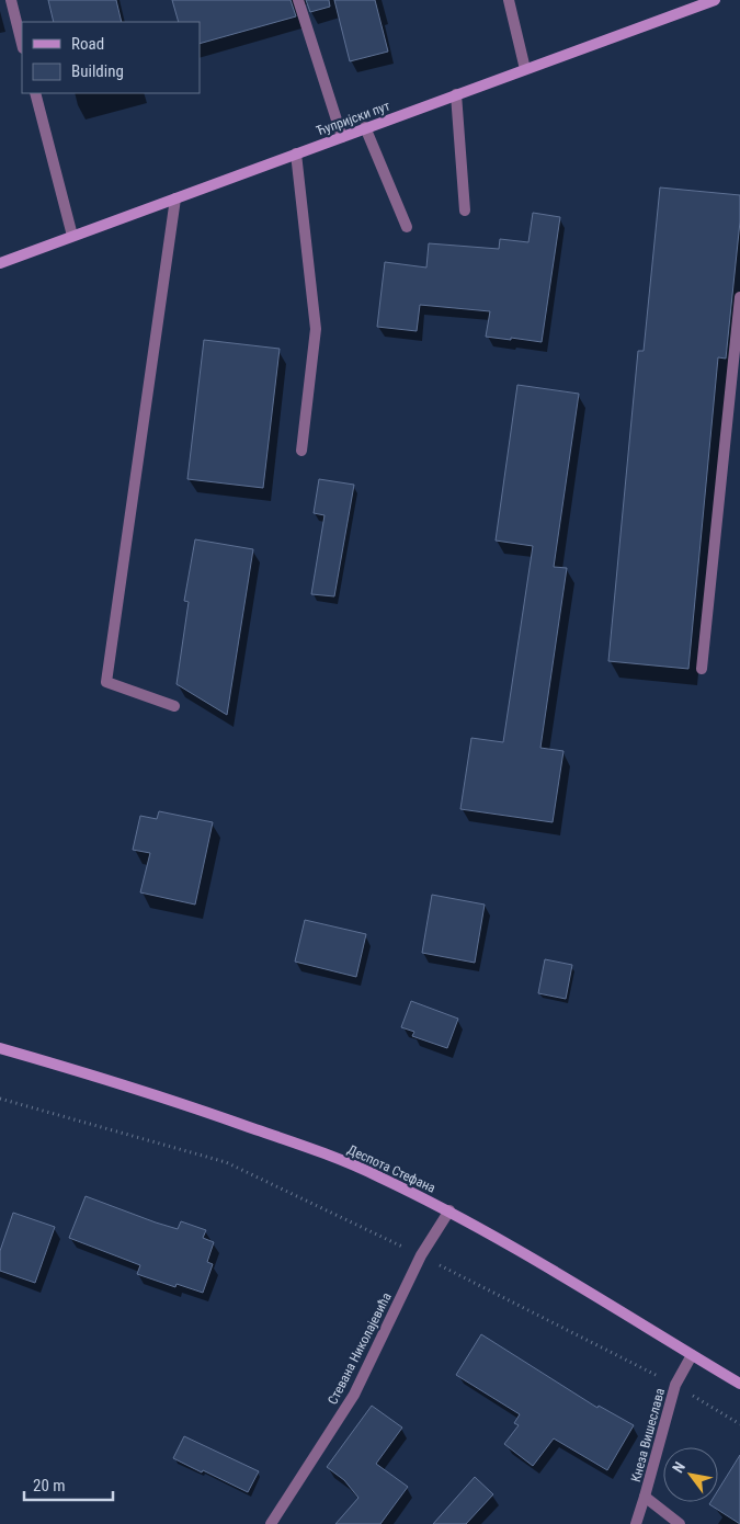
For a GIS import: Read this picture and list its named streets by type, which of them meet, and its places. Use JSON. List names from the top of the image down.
{
  "streets": {
    "main road": ["Ћупријски пут", "Деспота Стефана"],
    "street": ["Стевана Николајевића", "Кнеза Вишеслава"]
  },
  "crossings": [
    ["Деспота Стефана", "Стевана Николајевића"],
    ["Деспота Стефана", "Кнеза Вишеслава"]
  ],
  "legend": ["Road", "Building"],
  "scale_bar": "20 m",
  "north": "top left"
}
